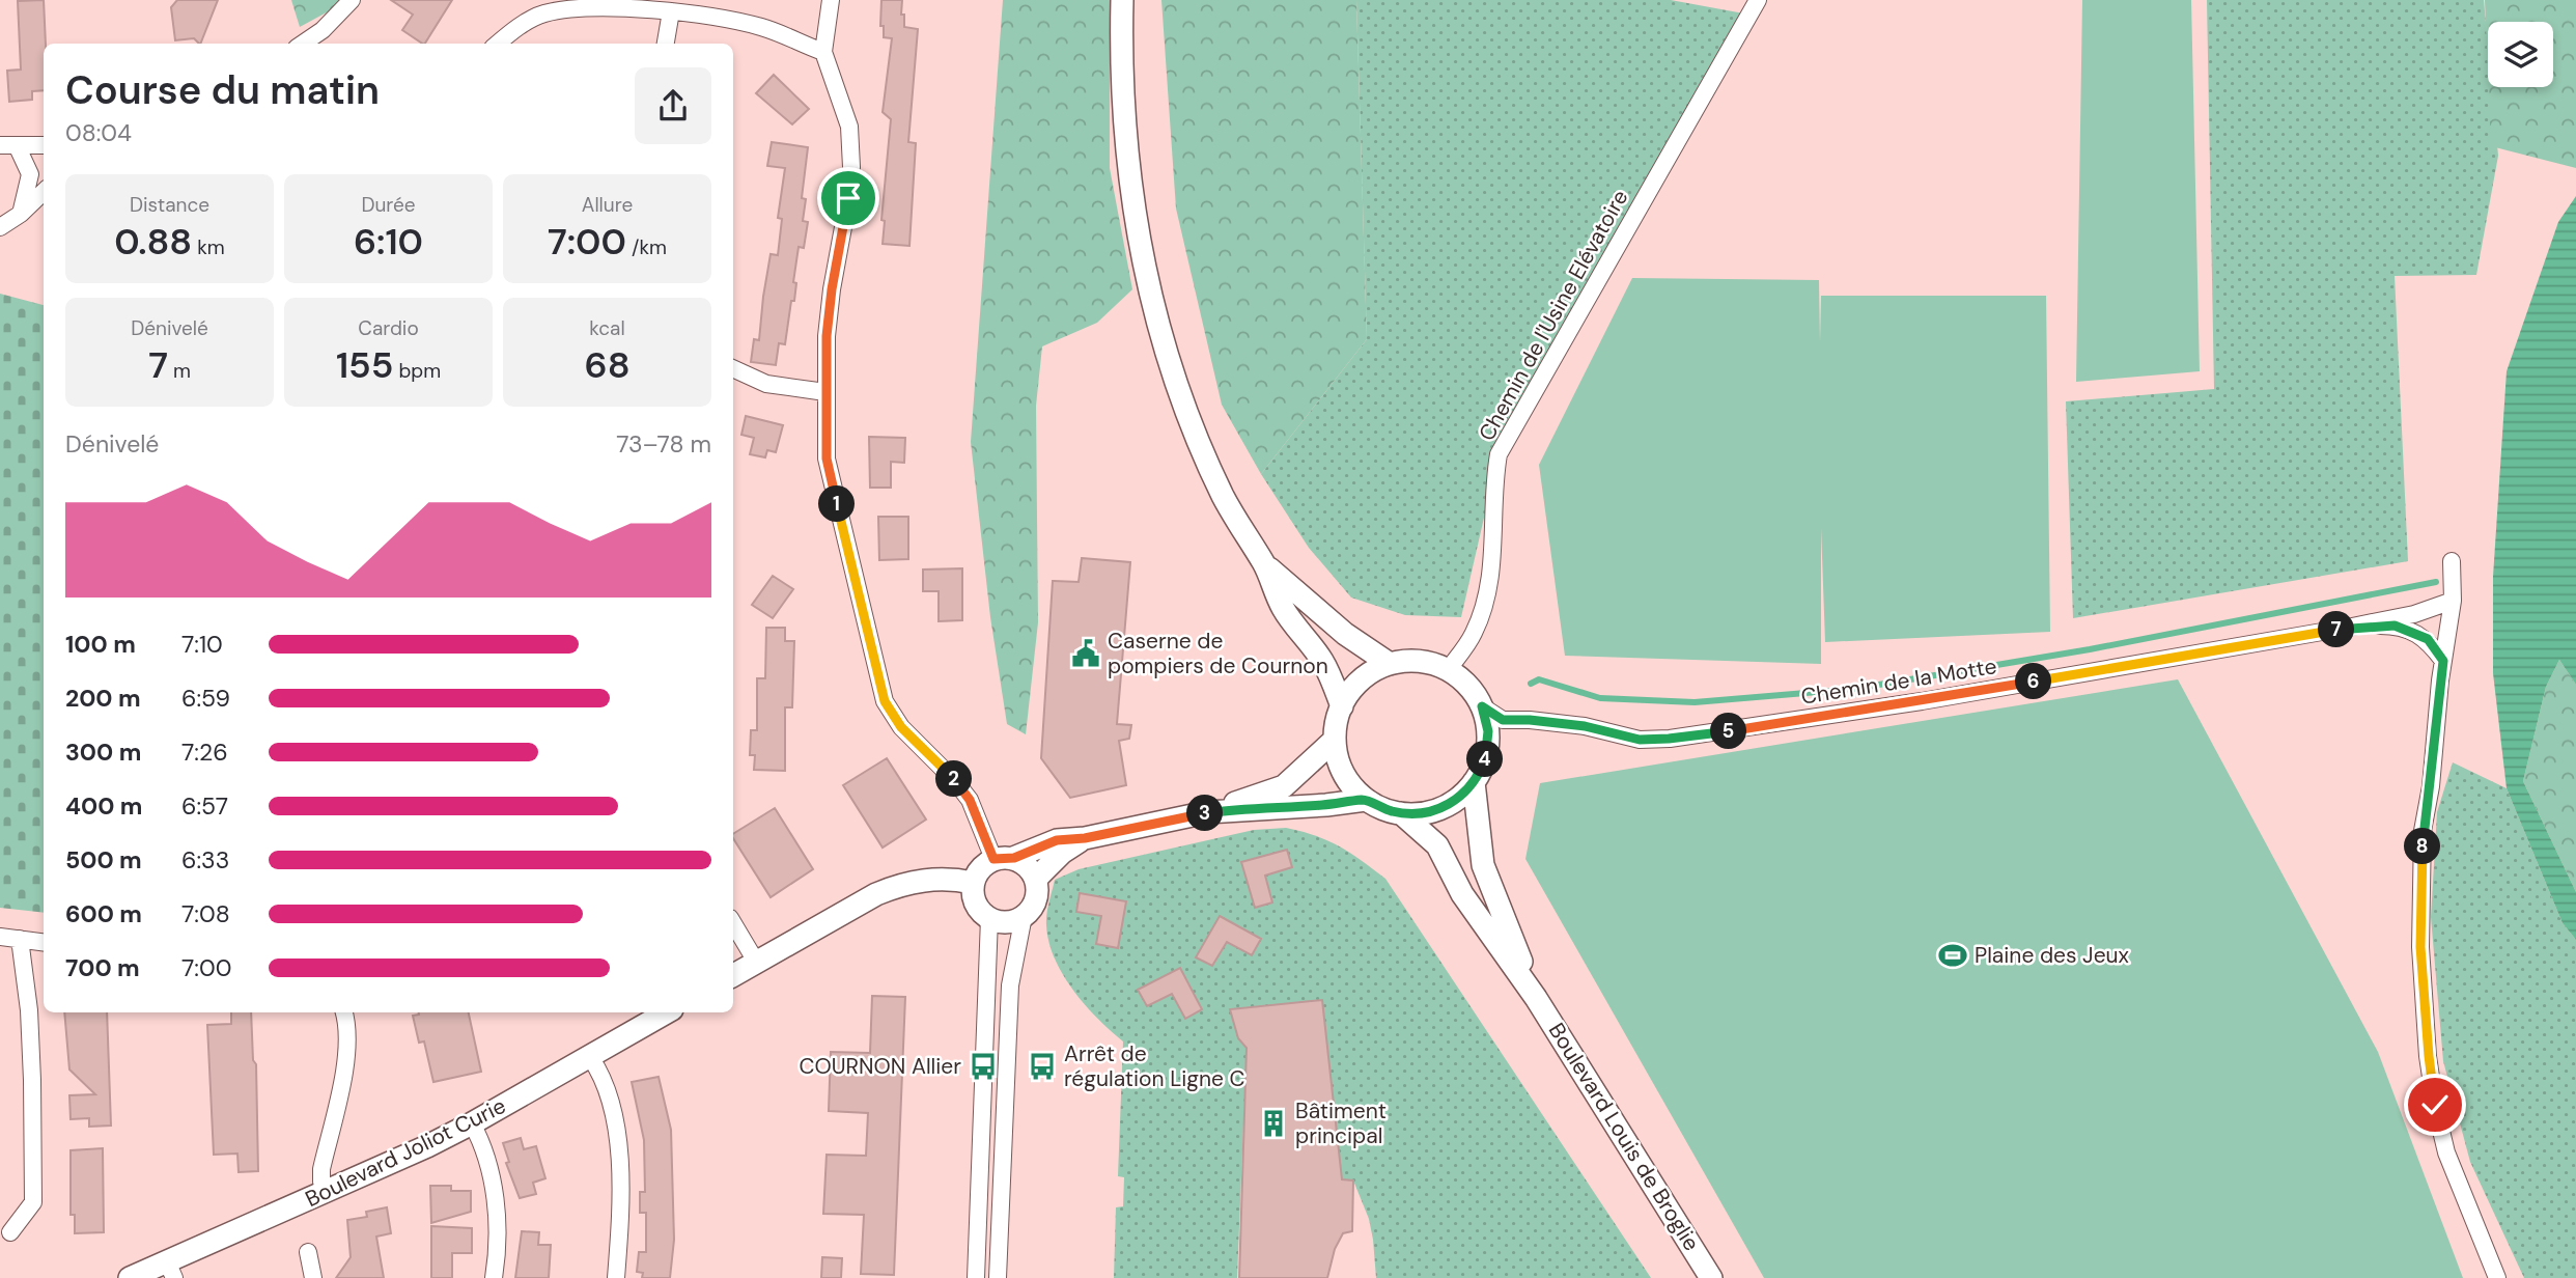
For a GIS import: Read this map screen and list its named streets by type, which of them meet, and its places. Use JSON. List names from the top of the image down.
{
  "streets": {
    "main road": ["Boulevard Louis de Broglie", "Boulevard Joliot Curie"],
    "street": ["Chemin de l'Usine Elévatoire", "Chemin de la Motte"]
  },
  "crossings": [
    ["Chemin de l'Usine Elévatoire", "Chemin de la Motte"],
    ["Chemin de l'Usine Elévatoire", "Boulevard Louis de Broglie"],
    ["Chemin de la Motte", "Boulevard Louis de Broglie"]
  ],
  "places": {
    "public building": ["Caserne de pompiers de Cournon"],
    "sports": ["Plaine des Jeux"],
    "bus stop": ["COURNON Allier", "Arrêt de régulation Ligne C"],
    "building": ["Bâtiment principal"]
  },
  "page": {
    "heading": ["Course du matin", "08:04"],
    "stats": [
      ["Distance", "0.88 km"],
      ["Durée", "6:10"],
      ["Allure", "7:00 /km"],
      ["Dénivelé", "7 m"],
      ["Cardio", "155 bpm"],
      ["kcal", "68"]
    ],
    "chart": ["Dénivelé", "73–78 m"],
    "pins": [
      "1",
      "7",
      "6",
      "5",
      "4",
      "2",
      "3",
      "8"
    ],
    "list": [
      {
        "name": "100 m",
        "note": "7:10"
      },
      {
        "name": "200 m",
        "note": "6:59"
      },
      {
        "name": "300 m",
        "note": "7:26"
      },
      {
        "name": "400 m",
        "note": "6:57"
      },
      {
        "name": "500 m",
        "note": "6:33"
      },
      {
        "name": "600 m",
        "note": "7:08"
      },
      {
        "name": "700 m",
        "note": "7:00"
      }
    ]
  }
}
